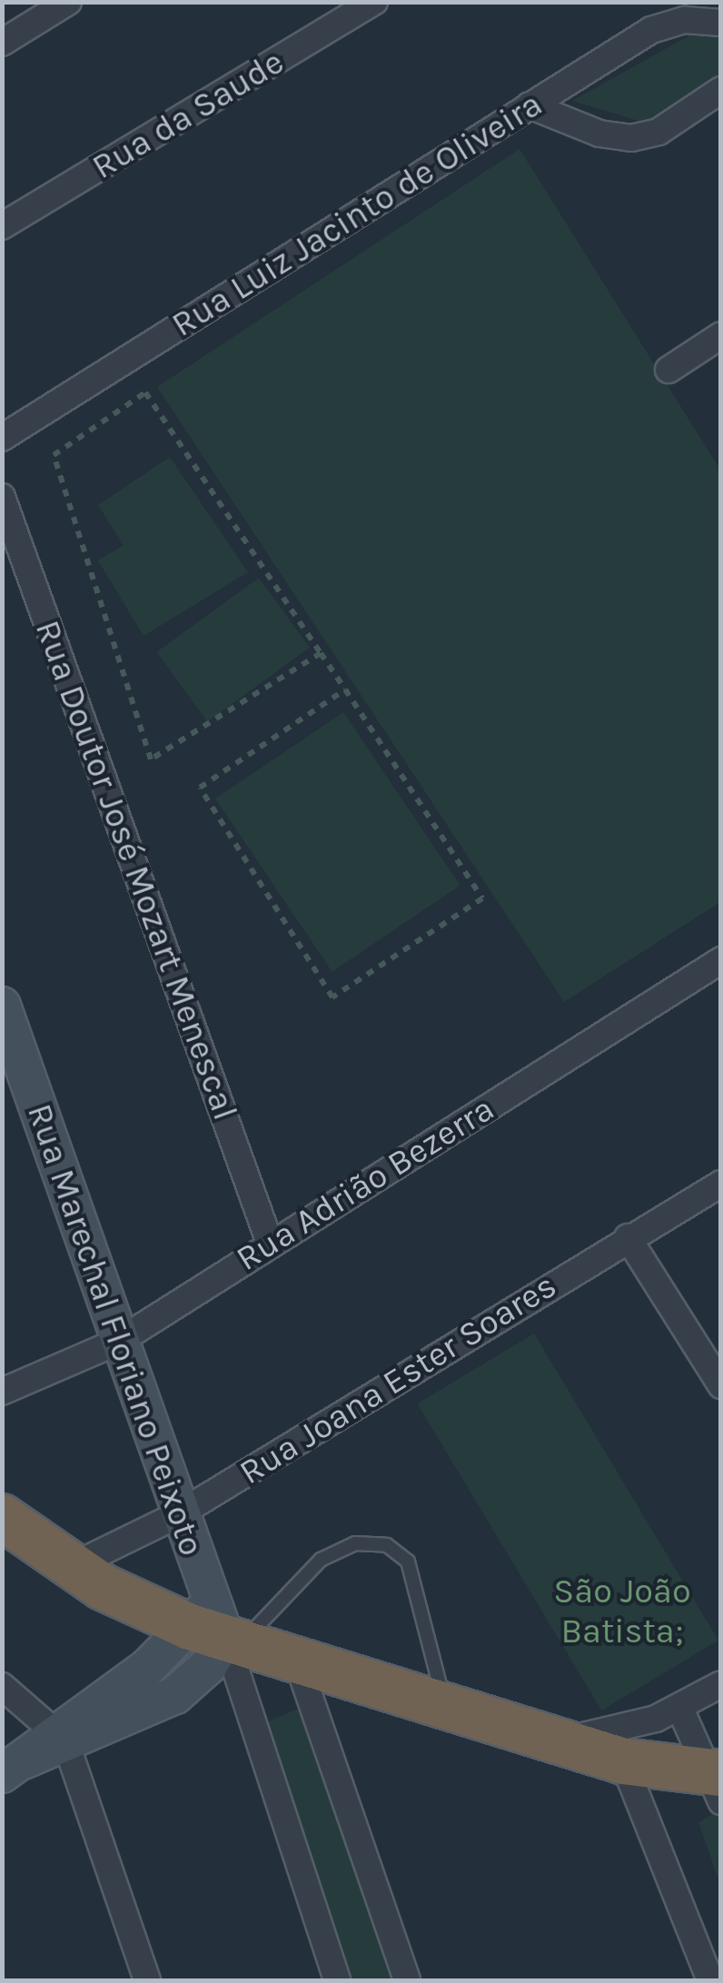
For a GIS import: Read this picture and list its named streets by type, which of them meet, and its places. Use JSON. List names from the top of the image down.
{
  "streets": {
    "street": [
      "Rua da Saude",
      "Rua Luiz Jacinto de Oliveira",
      "Rua Doutor José Mozart Menescal",
      "Rua Adrião Bezerra",
      "Rua Marechal Floriano Peixoto",
      "Rua Joana Ester Soares"
    ]
  },
  "crossings": [
    ["Rua Doutor José Mozart Menescal", "Rua Adrião Bezerra"],
    ["Rua Adrião Bezerra", "Rua Marechal Floriano Peixoto"],
    ["Rua Marechal Floriano Peixoto", "Rua Joana Ester Soares"]
  ],
  "parks": ["São João Batista;"]
}
